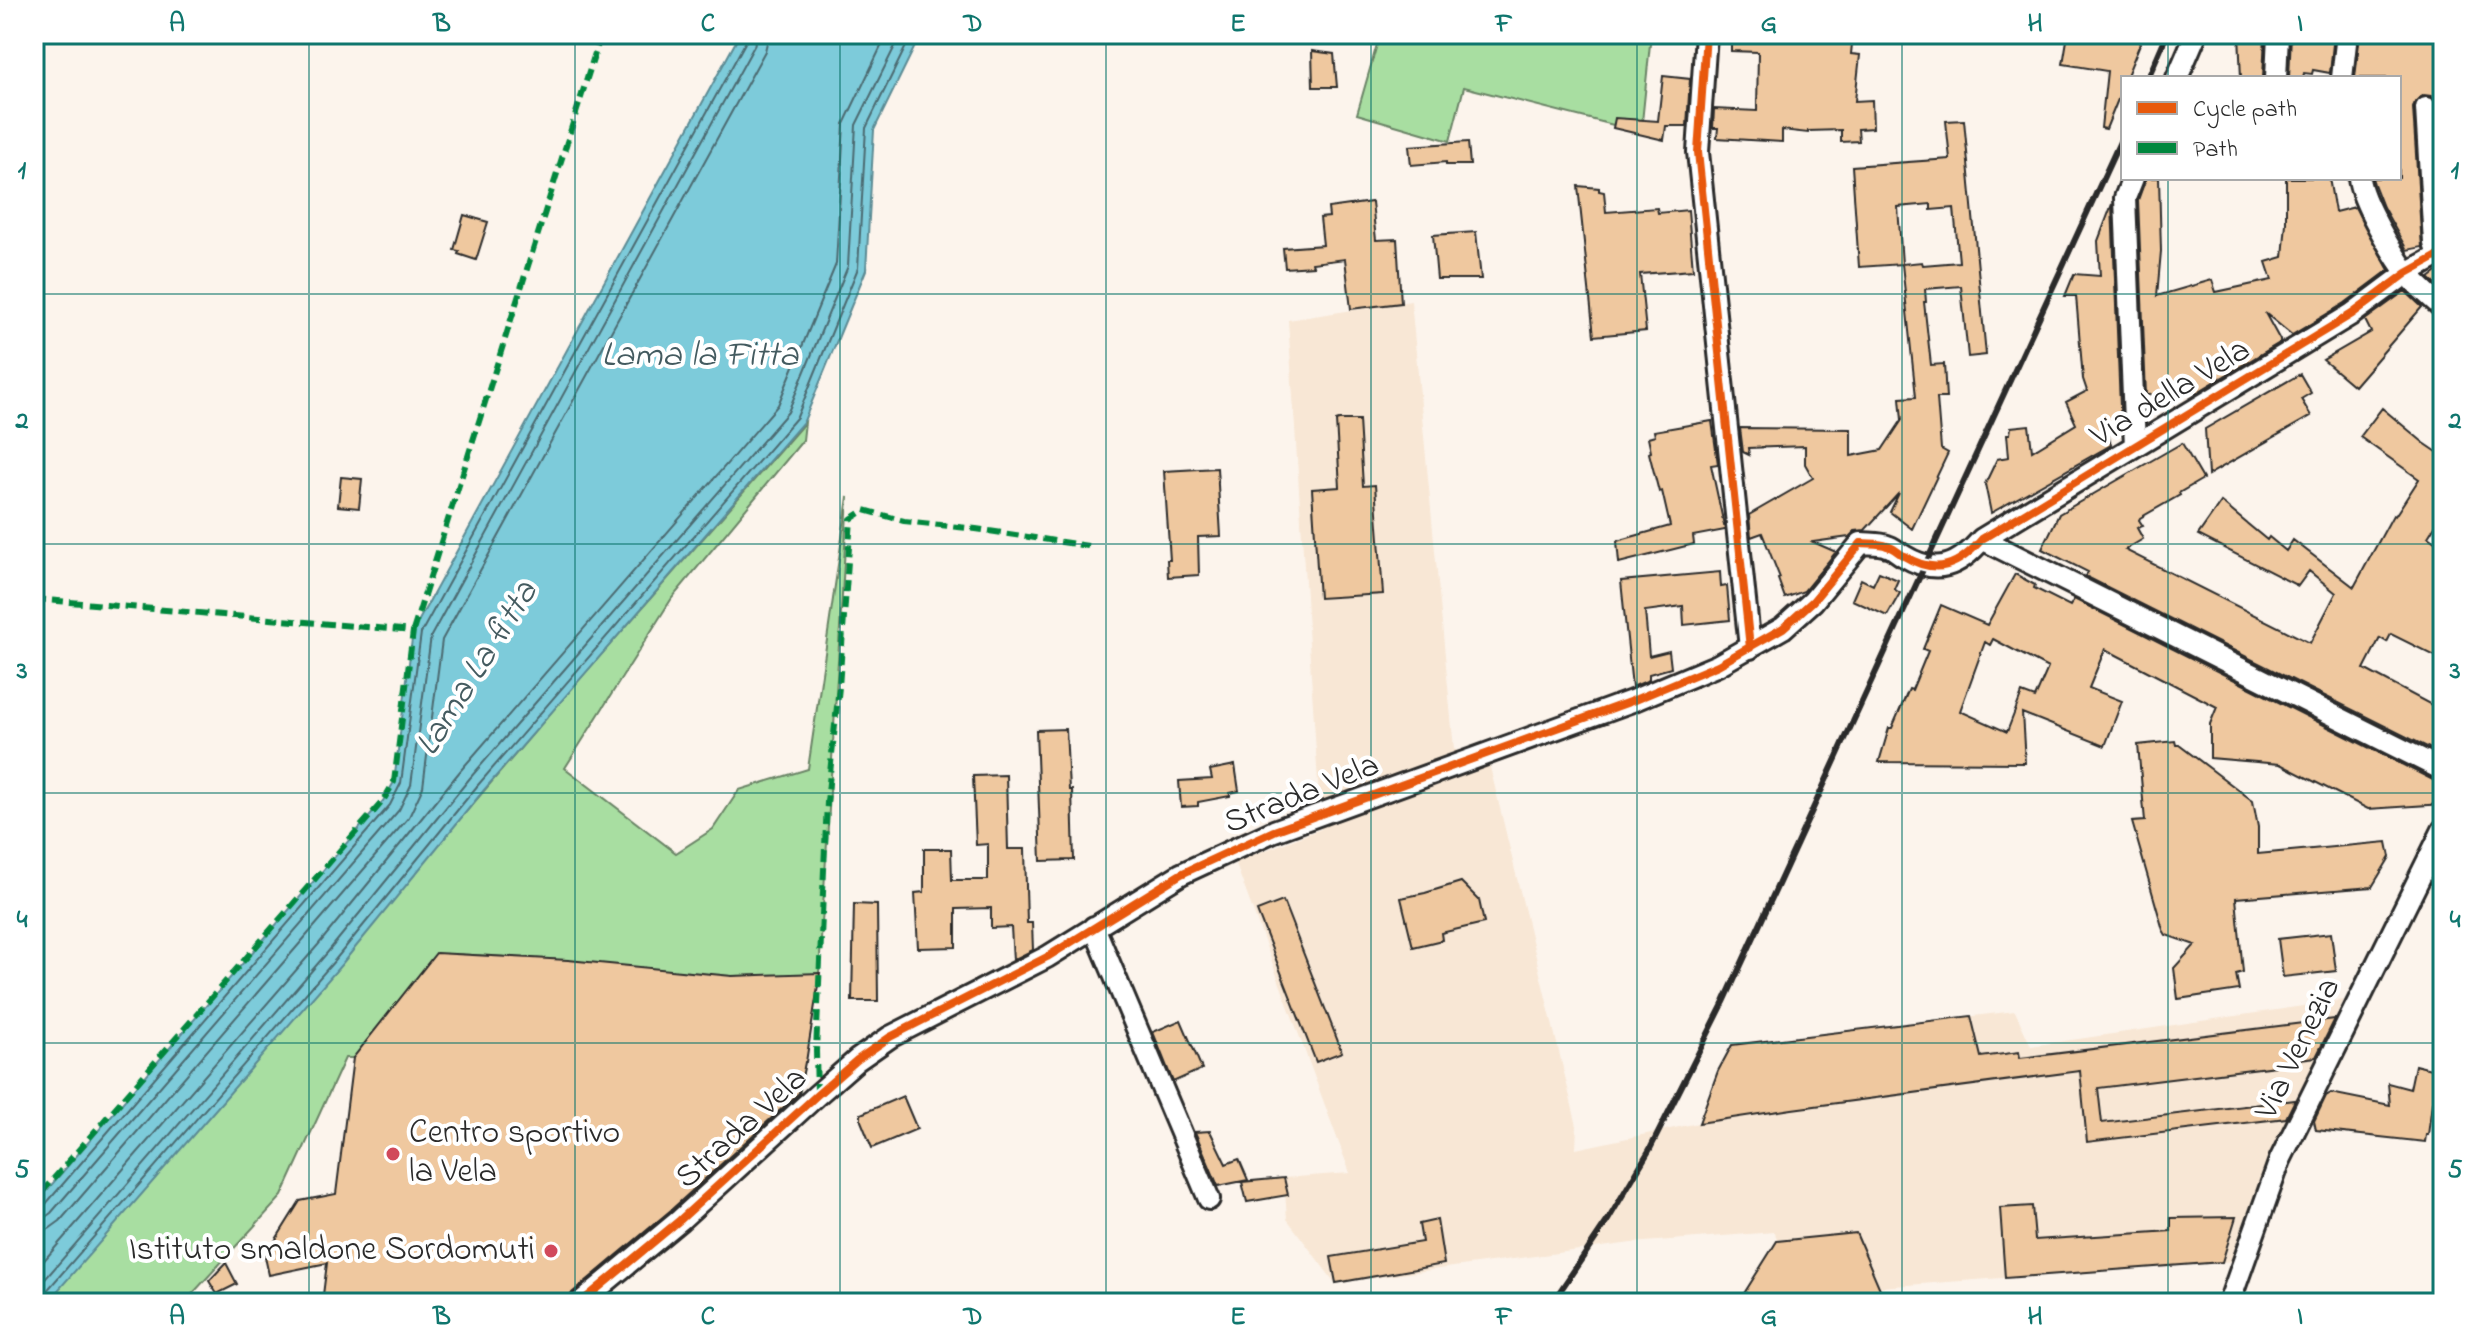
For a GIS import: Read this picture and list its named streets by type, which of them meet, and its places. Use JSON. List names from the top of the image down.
{
  "streets": {
    "street": ["Via della Vela", "Strada Vela", "Via Venezia"]
  },
  "crossings": [
    ["Via della Vela", "Strada Vela"]
  ],
  "water": ["Lama la Fitta", "Lama La fitta"],
  "places": ["Centro sportivo la Vela", "Istituto smaldone Sordomuti"],
  "legend": ["Cycle path", "Path"],
  "grid": {
    "columns": [
      "A",
      "B",
      "C",
      "D",
      "E",
      "F",
      "G",
      "H",
      "I"
    ],
    "rows": [
      "1",
      "2",
      "3",
      "4",
      "5"
    ]
  }
}
